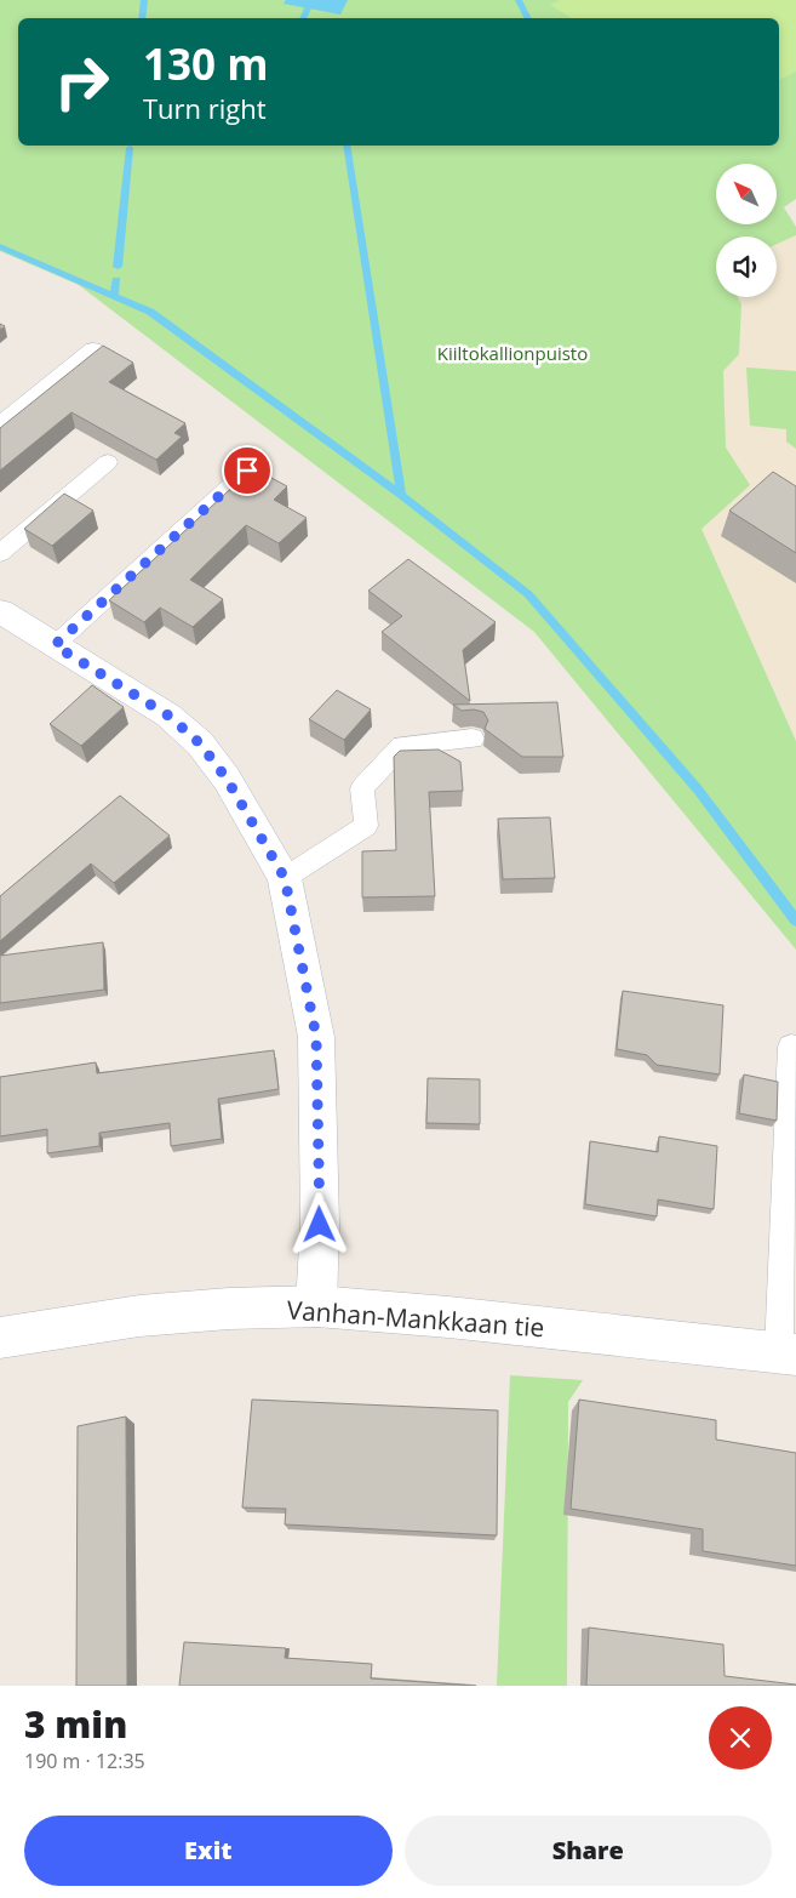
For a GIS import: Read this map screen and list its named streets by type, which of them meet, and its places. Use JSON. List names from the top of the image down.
{
  "streets": {
    "street": ["Vanhan-Mankkaan tie"]
  },
  "parks": ["Kiiltokallionpuisto"],
  "north": "top left",
  "page": {
    "turn": ["130 m", "Turn right"],
    "heading": ["3 min", "190 m · 12:35"],
    "buttons": ["Exit", "Share"]
  }
}
